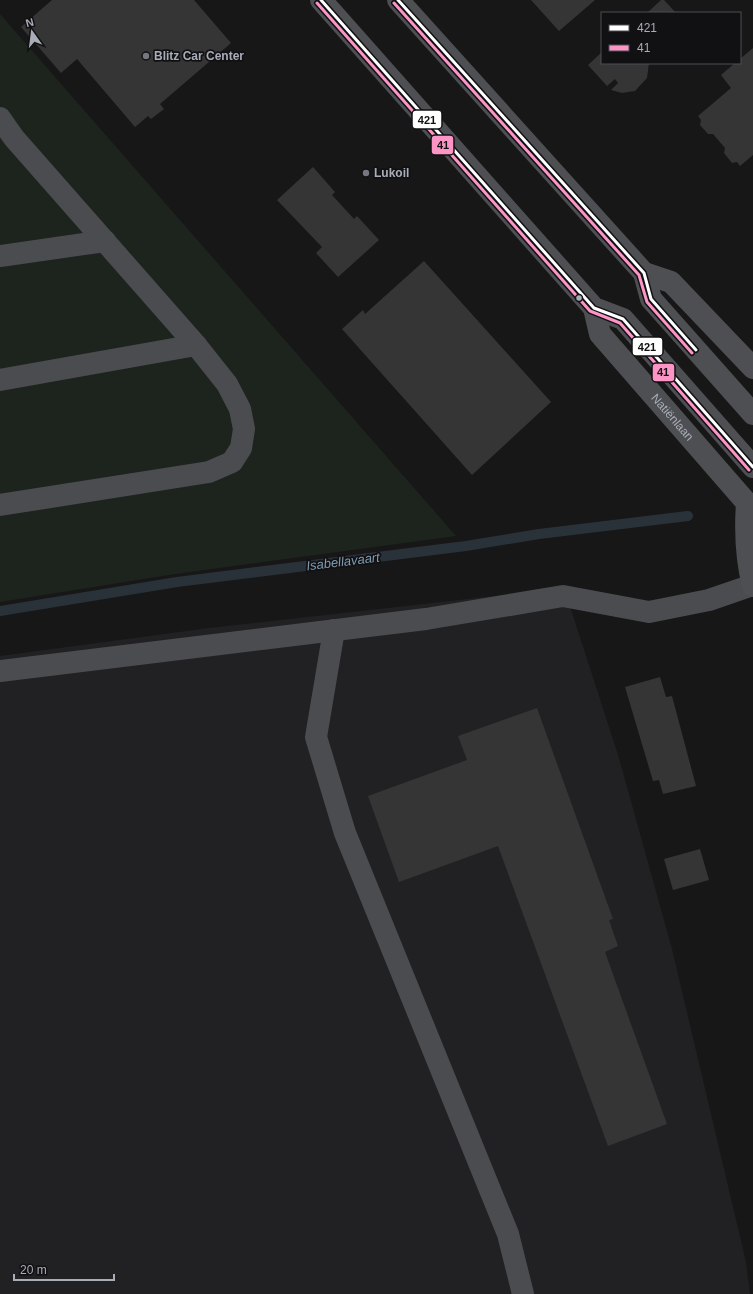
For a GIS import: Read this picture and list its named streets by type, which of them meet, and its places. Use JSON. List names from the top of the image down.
{
  "streets": {
    "main road": ["Natiënlaan"]
  },
  "water": ["Isabellavaart"],
  "places": ["Blitz Car Center", "Lukoil"],
  "lines": ["transit line 421", "transit line 41"],
  "legend": ["421", "41"],
  "scale_bar": "20 m",
  "north": "top"
}
